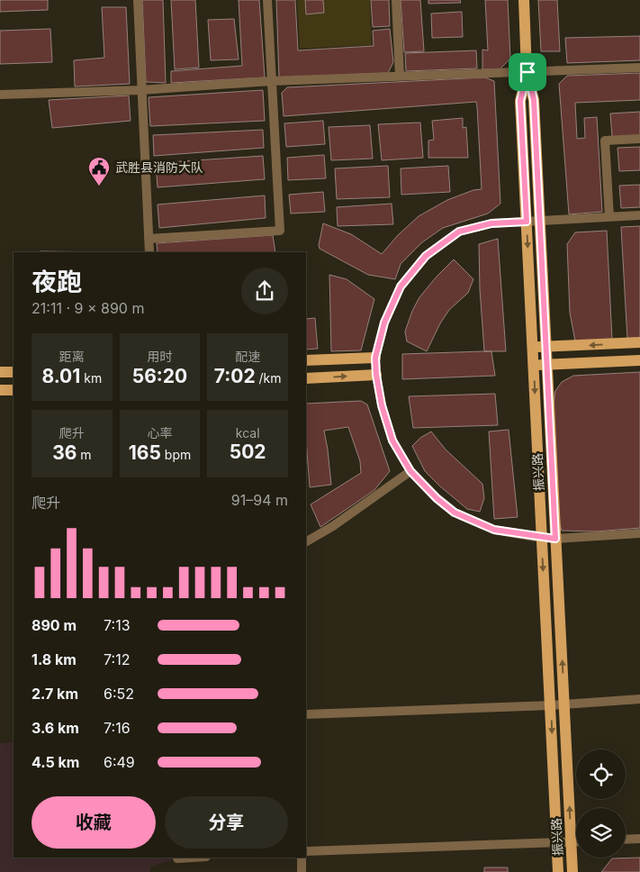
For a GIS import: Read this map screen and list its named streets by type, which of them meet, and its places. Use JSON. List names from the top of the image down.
{
  "streets": {
    "main road": ["振兴路"]
  },
  "places": {
    "public building": ["武胜县消防大队"]
  },
  "page": {
    "heading": ["夜跑", "21:11 · 9 × 890 m"],
    "stats": [
      ["距离", "8.01 km"],
      ["用时", "56:20"],
      ["配速", "7:02 /km"],
      ["爬升", "36 m"],
      ["心率", "165 bpm"],
      ["kcal", "502"]
    ],
    "chart": ["爬升", "91–94 m"],
    "list": [
      {
        "name": "890 m",
        "note": "7:13"
      },
      {
        "name": "1.8 km",
        "note": "7:12"
      },
      {
        "name": "2.7 km",
        "note": "6:52"
      },
      {
        "name": "3.6 km",
        "note": "7:16"
      },
      {
        "name": "4.5 km",
        "note": "6:49"
      }
    ],
    "buttons": ["收藏", "分享"]
  }
}
